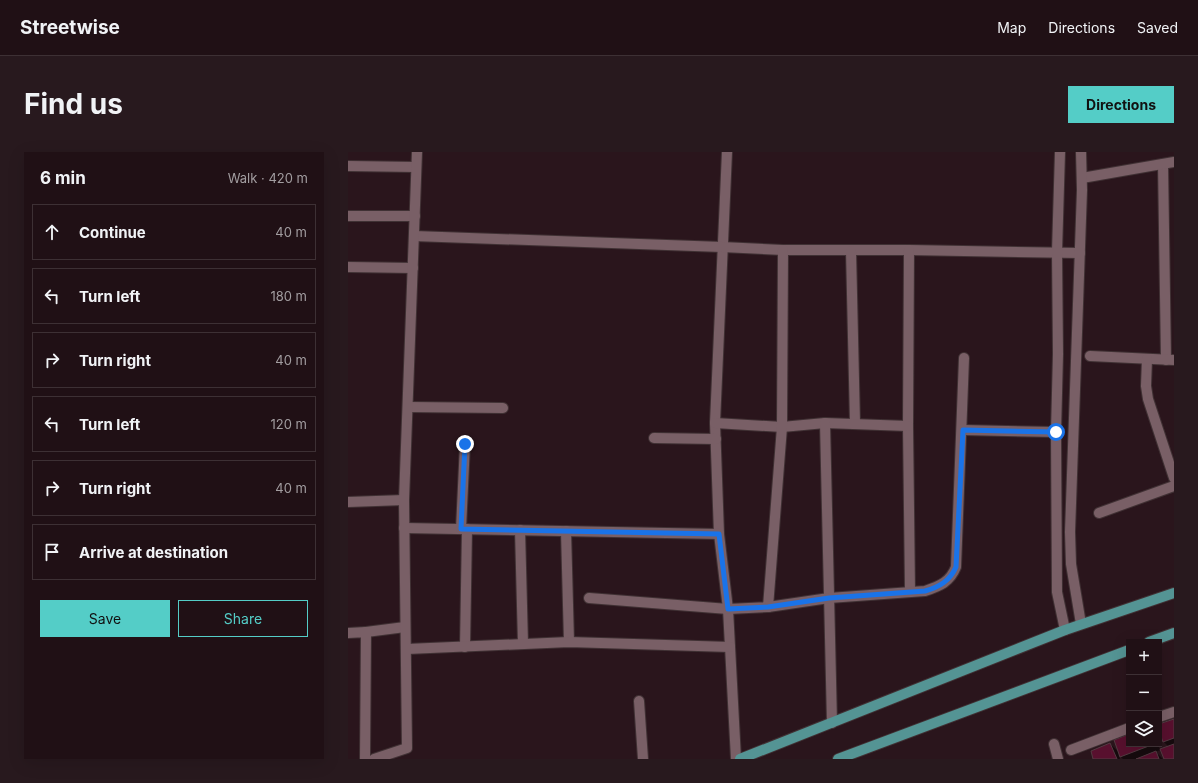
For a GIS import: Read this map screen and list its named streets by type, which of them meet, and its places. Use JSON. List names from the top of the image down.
{
  "page": {
    "header": "Streetwise",
    "nav": ["Map", "Directions", "Saved"],
    "buttons": [
      "Directions",
      ["Save", "Share"]
    ],
    "title": "Find us",
    "heading": ["6 min", "Walk · 420 m"],
    "list": [
      ["Continue", "40 m"],
      ["Turn left", "180 m"],
      ["Turn right", "40 m"],
      ["Turn left", "120 m"],
      ["Turn right", "40 m"],
      "Arrive at destination"
    ],
    "map_buttons": ["+", "−"]
  }
}
